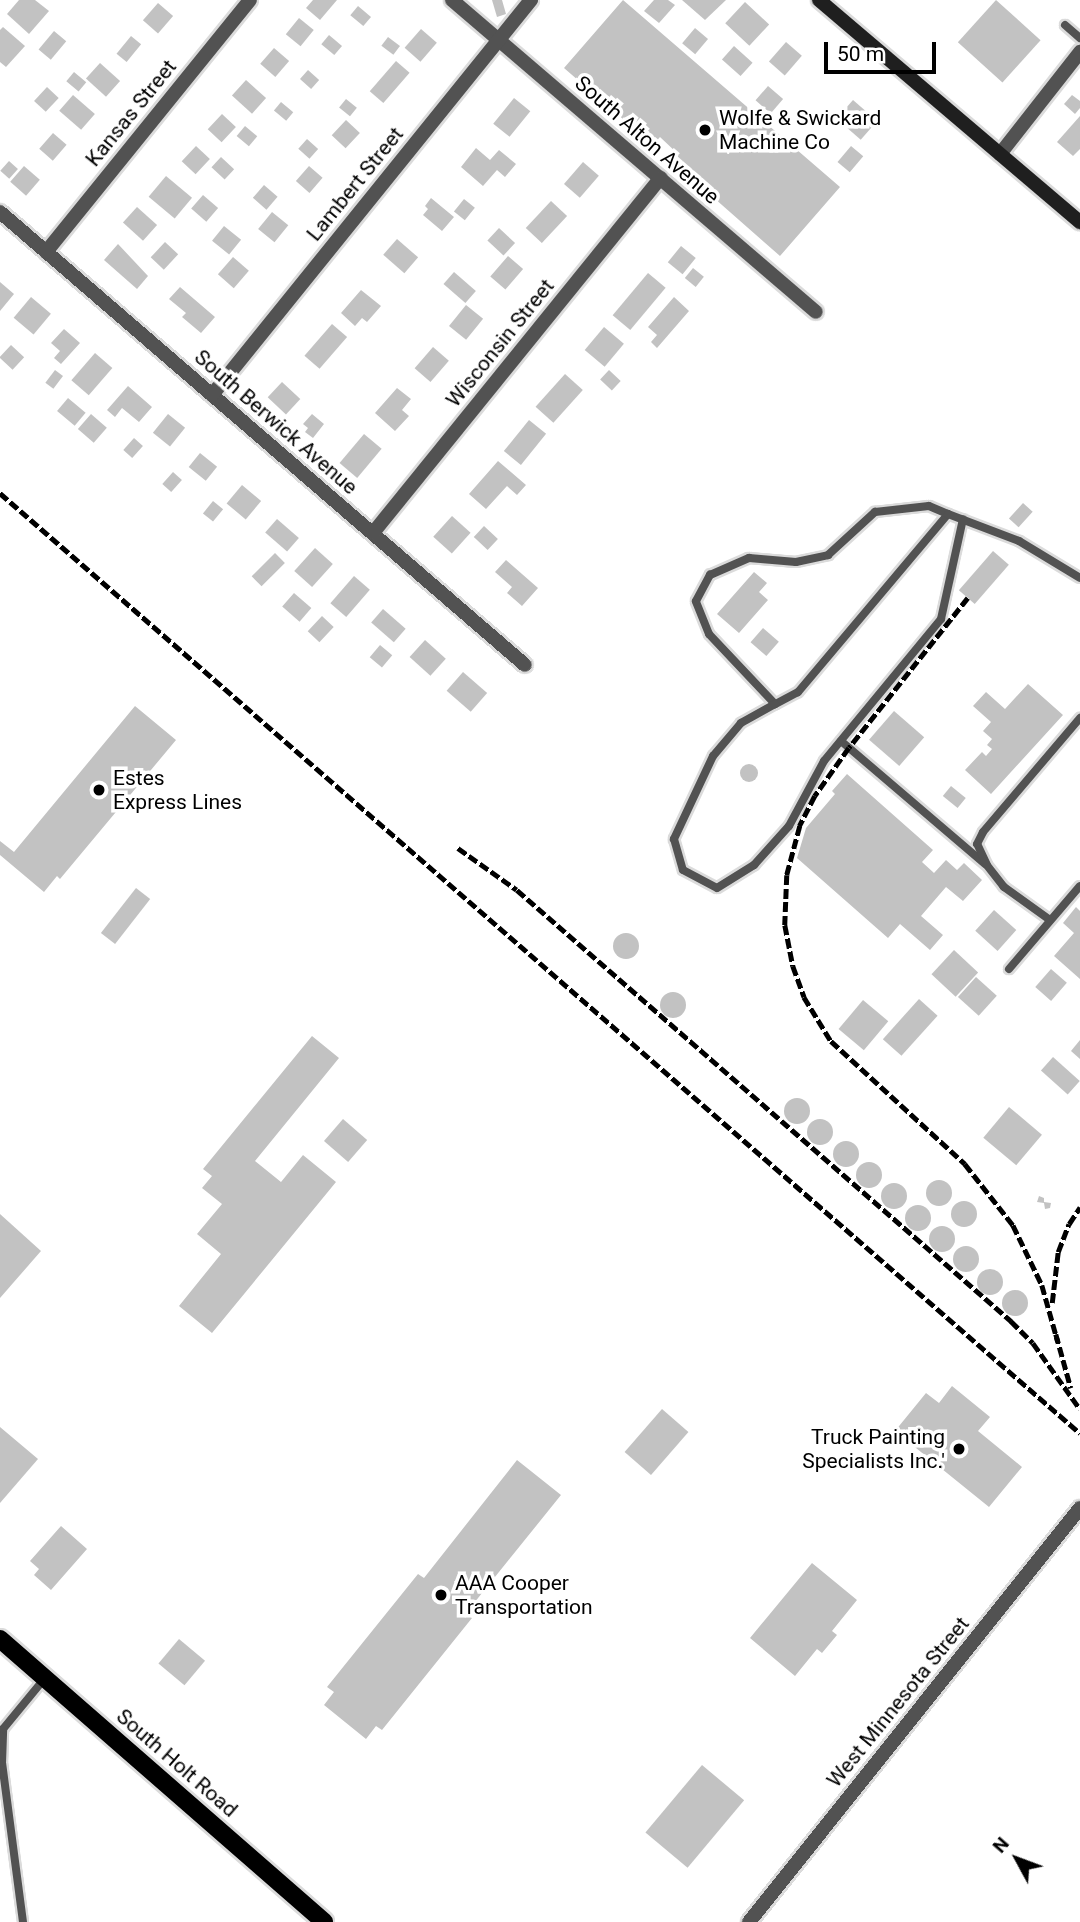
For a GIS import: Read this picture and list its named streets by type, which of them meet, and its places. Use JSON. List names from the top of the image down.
{
  "streets": {
    "main road": ["South Holt Road"],
    "street": [
      "Kansas Street",
      "South Alton Avenue",
      "Lambert Street",
      "Wisconsin Street",
      "South Berwick Avenue",
      "West Minnesota Street"
    ]
  },
  "crossings": [
    ["Kansas Street", "South Berwick Avenue"],
    ["South Alton Avenue", "Lambert Street"],
    ["South Alton Avenue", "Wisconsin Street"],
    ["Lambert Street", "South Berwick Avenue"],
    ["Wisconsin Street", "South Berwick Avenue"]
  ],
  "places": [
    "Wolfe & Swickard Machine Co",
    "Estes Express Lines",
    "Truck Painting Specialists Inc.'",
    "AAA Cooper Transportation"
  ],
  "scale_bar": "50 m",
  "north": "top left"
}
